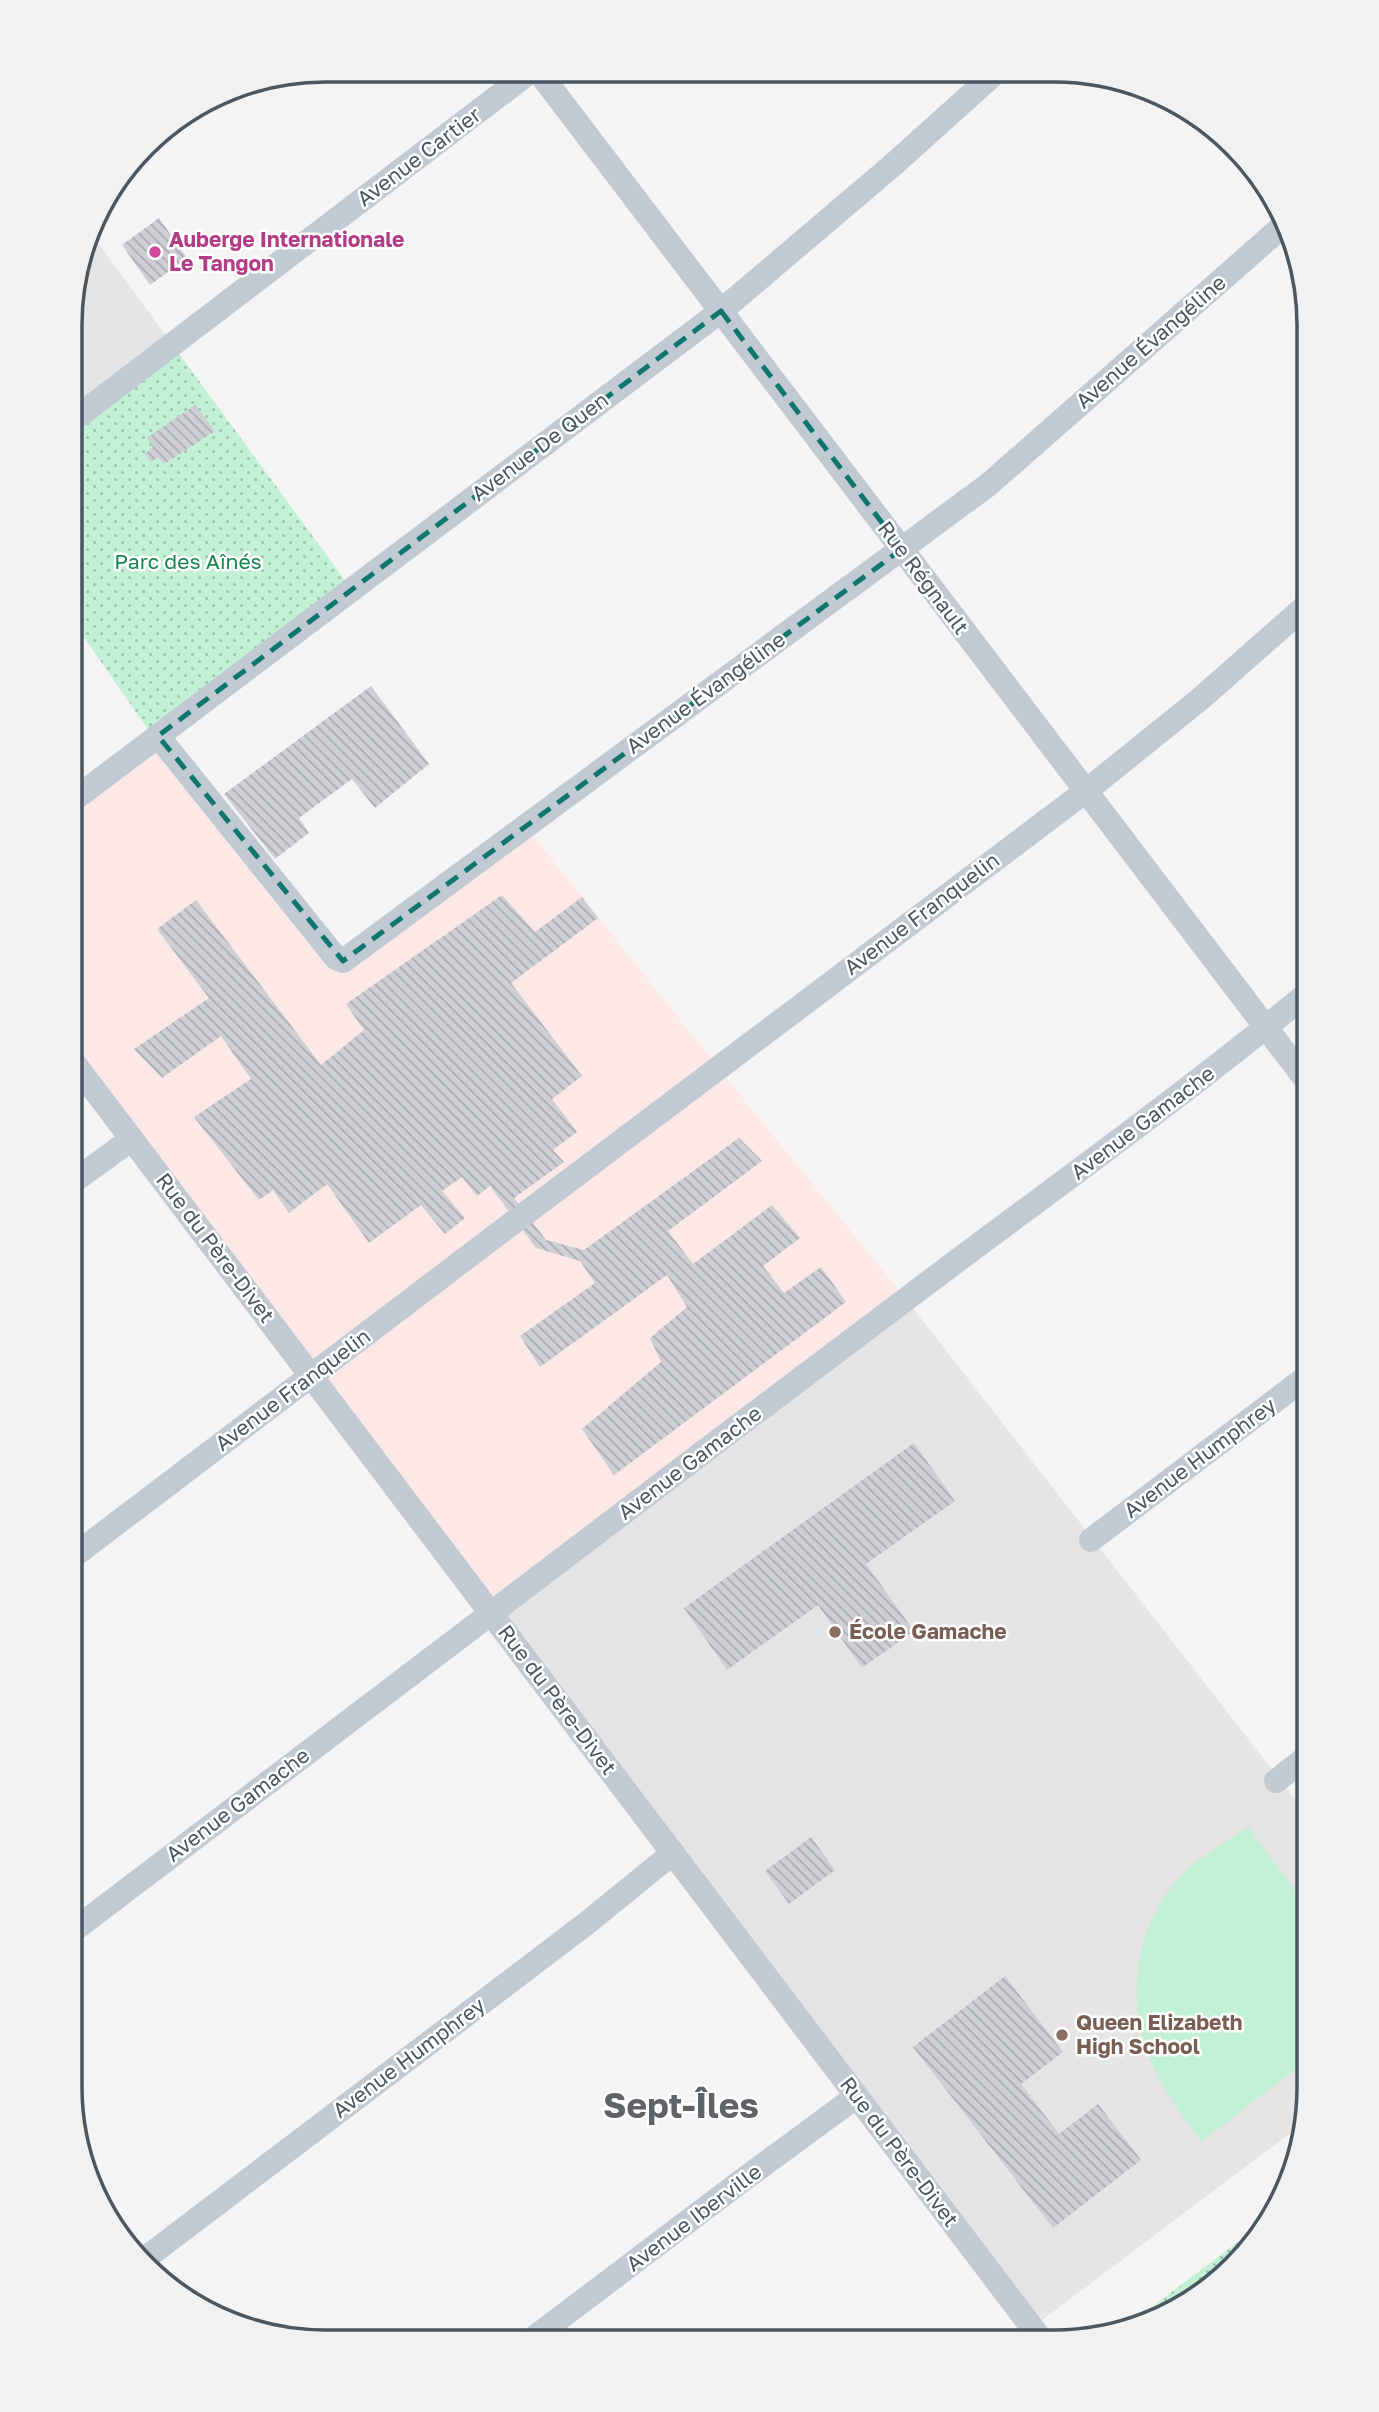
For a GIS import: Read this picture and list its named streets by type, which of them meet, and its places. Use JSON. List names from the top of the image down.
{
  "streets": {
    "street": [
      "Avenue Cartier",
      "Avenue Évangéline",
      "Avenue De Quen",
      "Rue Régnault",
      "Avenue Franquelin",
      "Avenue Gamache",
      "Rue du Père-Divet",
      "Avenue Humphrey",
      "Avenue Iberville"
    ]
  },
  "crossings": [
    ["Avenue Évangéline", "Avenue De Quen"],
    ["Avenue Évangéline", "Rue Régnault"],
    ["Avenue De Quen", "Rue Régnault"],
    ["Rue Régnault", "Avenue Franquelin"],
    ["Rue Régnault", "Avenue Gamache"],
    ["Avenue Franquelin", "Rue du Père-Divet"],
    ["Avenue Gamache", "Rue du Père-Divet"],
    ["Rue du Père-Divet", "Avenue Humphrey"],
    ["Rue du Père-Divet", "Avenue Iberville"]
  ],
  "districts": ["Sept-Îles"],
  "parks": ["Parc des Aînés"],
  "places": ["Auberge Internationale Le Tangon", "École Gamache", "Queen Elizabeth High School"]
}
